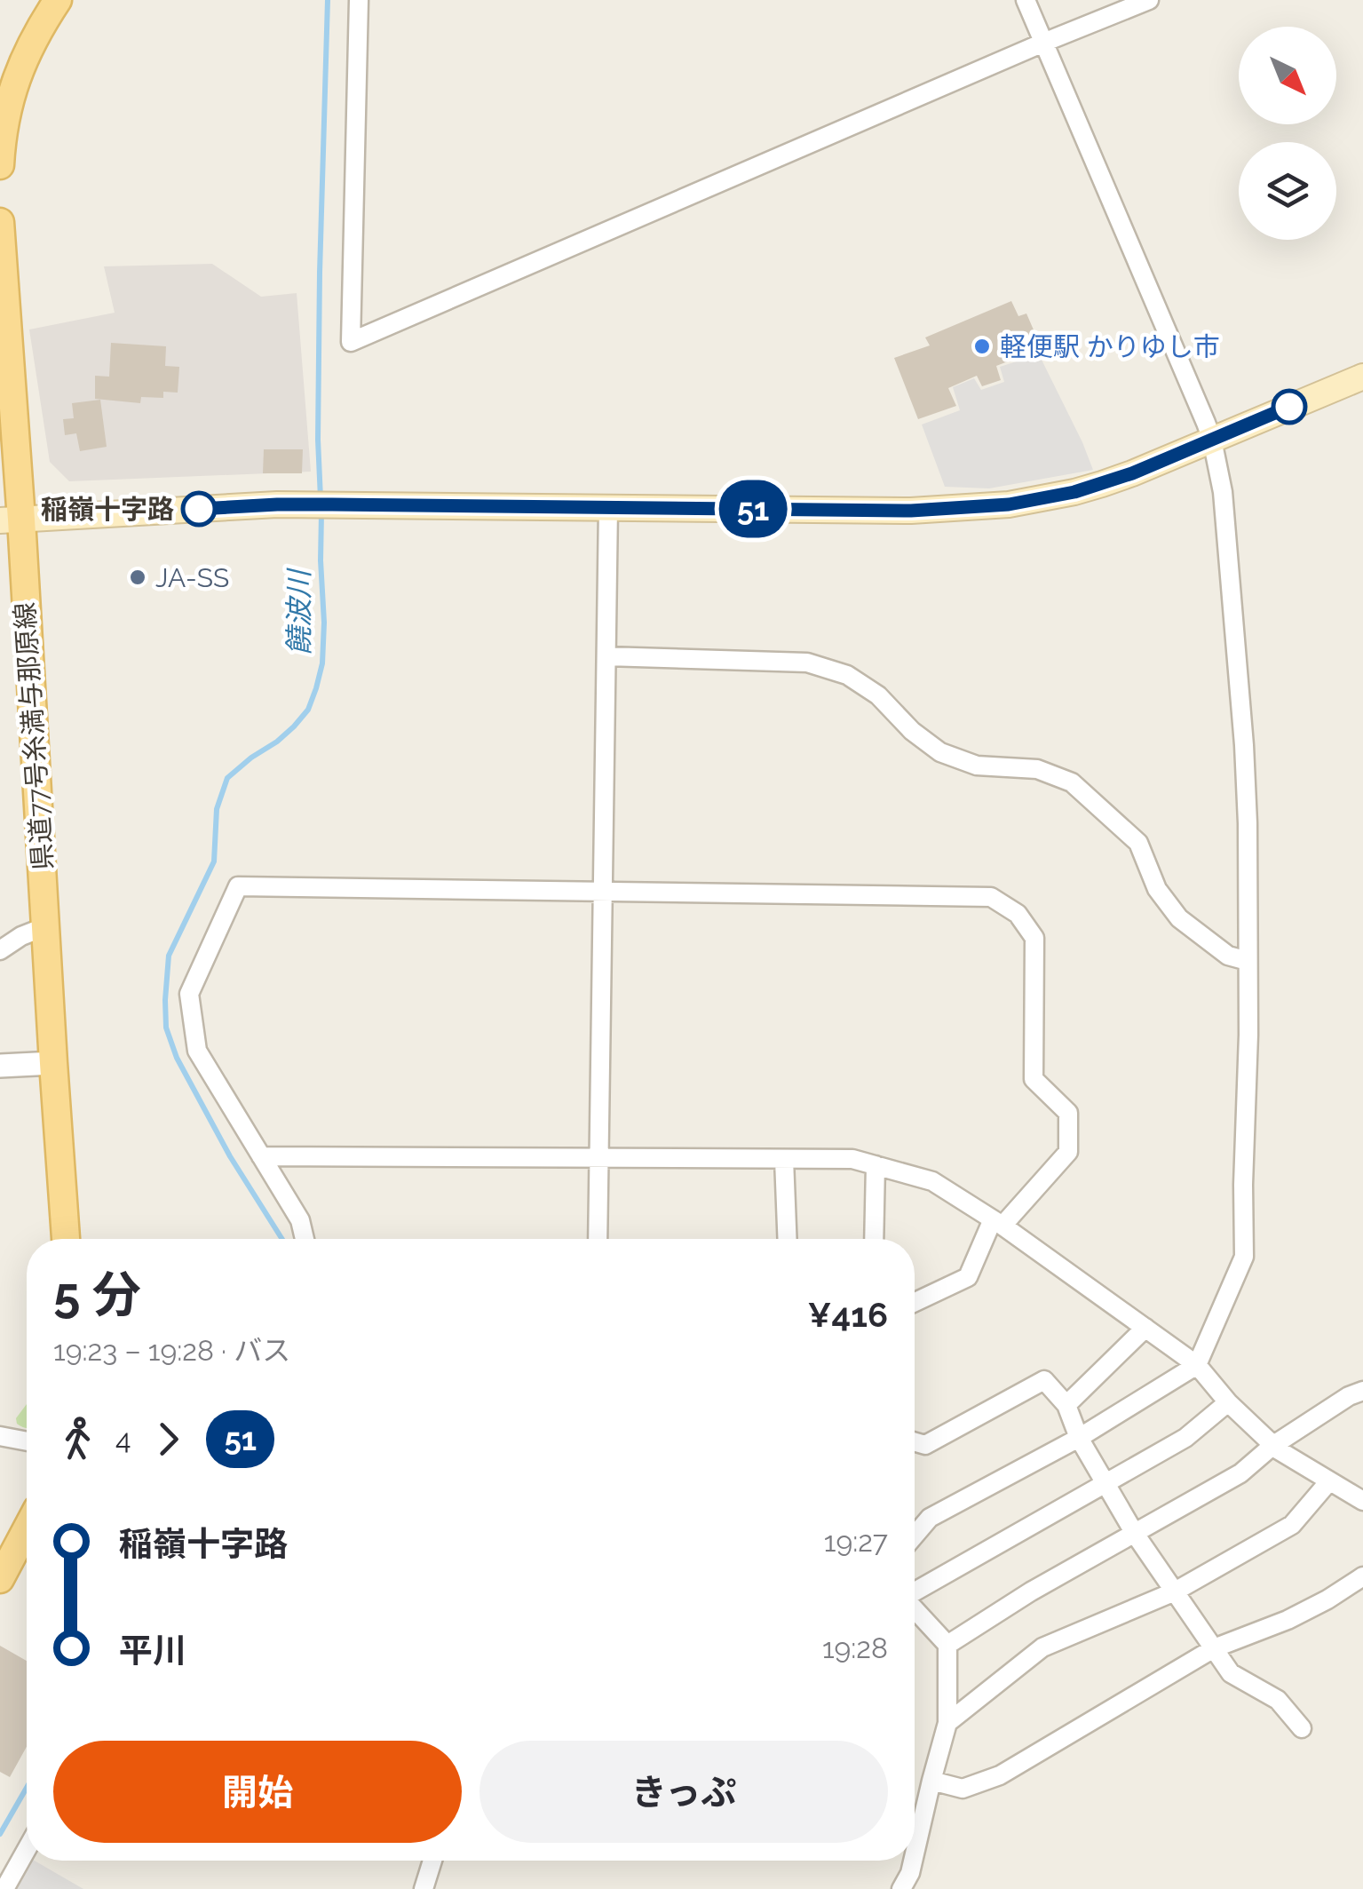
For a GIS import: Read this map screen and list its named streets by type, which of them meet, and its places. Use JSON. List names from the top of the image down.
{
  "streets": {
    "main road": ["県道77号糸満与那原線"]
  },
  "water": ["饒波川"],
  "places": ["軽便駅 かりゆし市", "稲嶺十字路", "JA-SS"],
  "lines": ["bus line 51"],
  "north": "bottom right",
  "page": {
    "on_map": "51",
    "heading": ["5 分", "19:23 – 19:28 · バス", "¥416"],
    "legs": ["4", "51"],
    "list": [
      {
        "name": "稲嶺十字路",
        "value": "19:27"
      },
      {
        "name": "平川",
        "value": "19:28"
      }
    ],
    "buttons": ["開始", "きっぷ"]
  }
}
